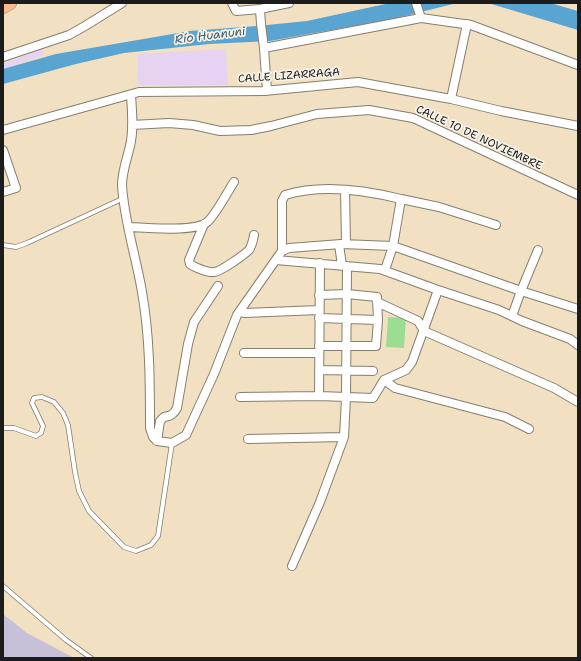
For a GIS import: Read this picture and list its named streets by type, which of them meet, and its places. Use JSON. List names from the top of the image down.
{
  "streets": {
    "street": ["CALLE LIZARRAGA", "CALLE 10 DE NOVIEMBRE"]
  },
  "water": ["Río Huanuni"]
}
